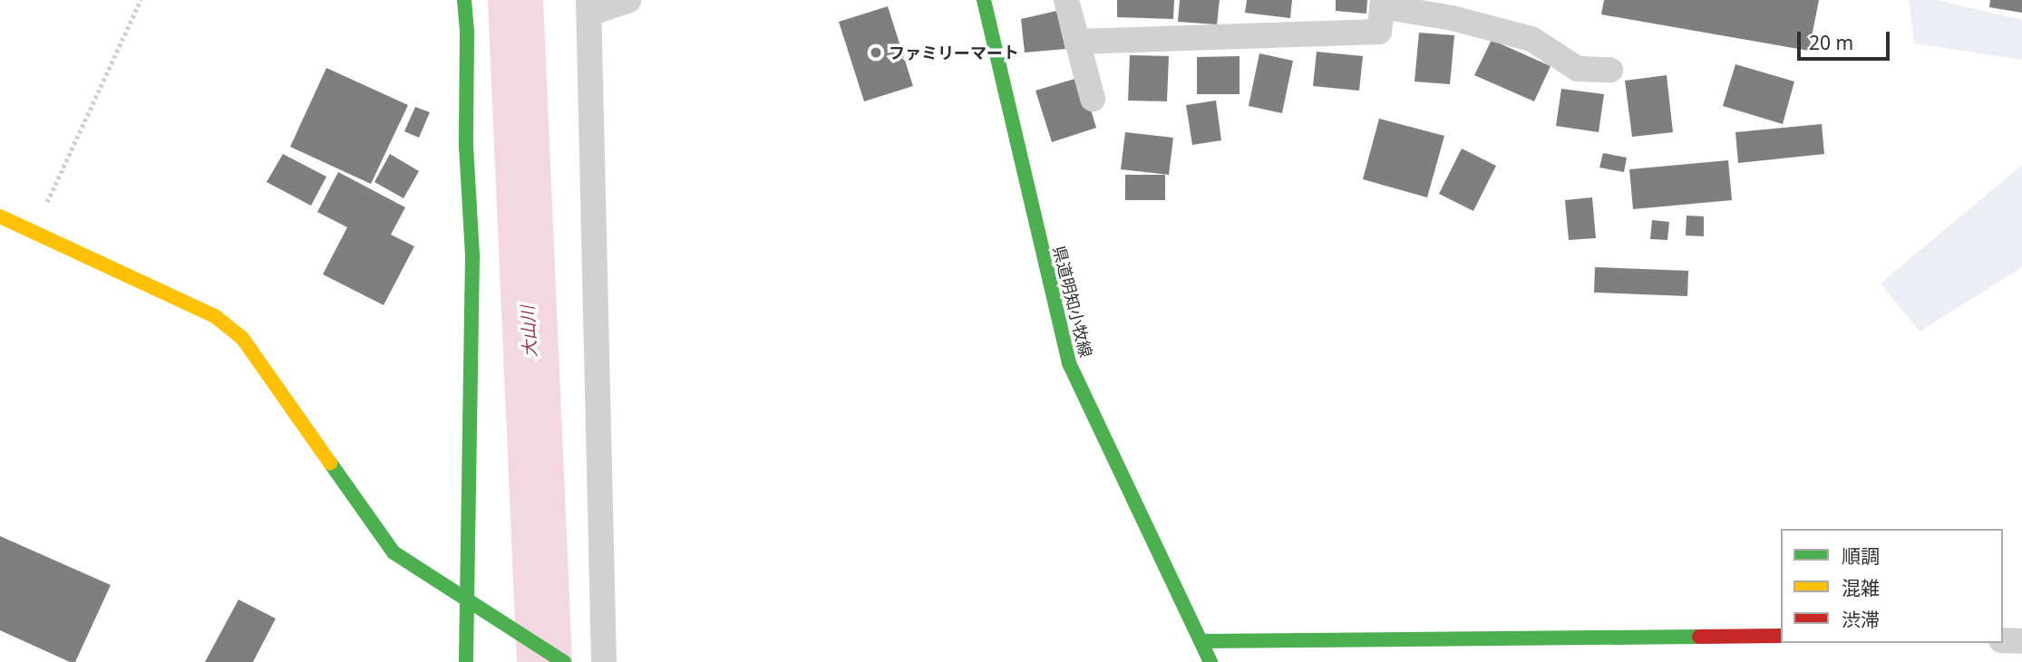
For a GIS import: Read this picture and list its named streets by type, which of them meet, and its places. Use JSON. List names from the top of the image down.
{
  "streets": {
    "street": ["県道明知小牧線"]
  },
  "water": ["大山川"],
  "places": ["ファミリーマート"],
  "legend": ["順調", "混雑", "渋滞"],
  "scale_bar": "20 m"
}
